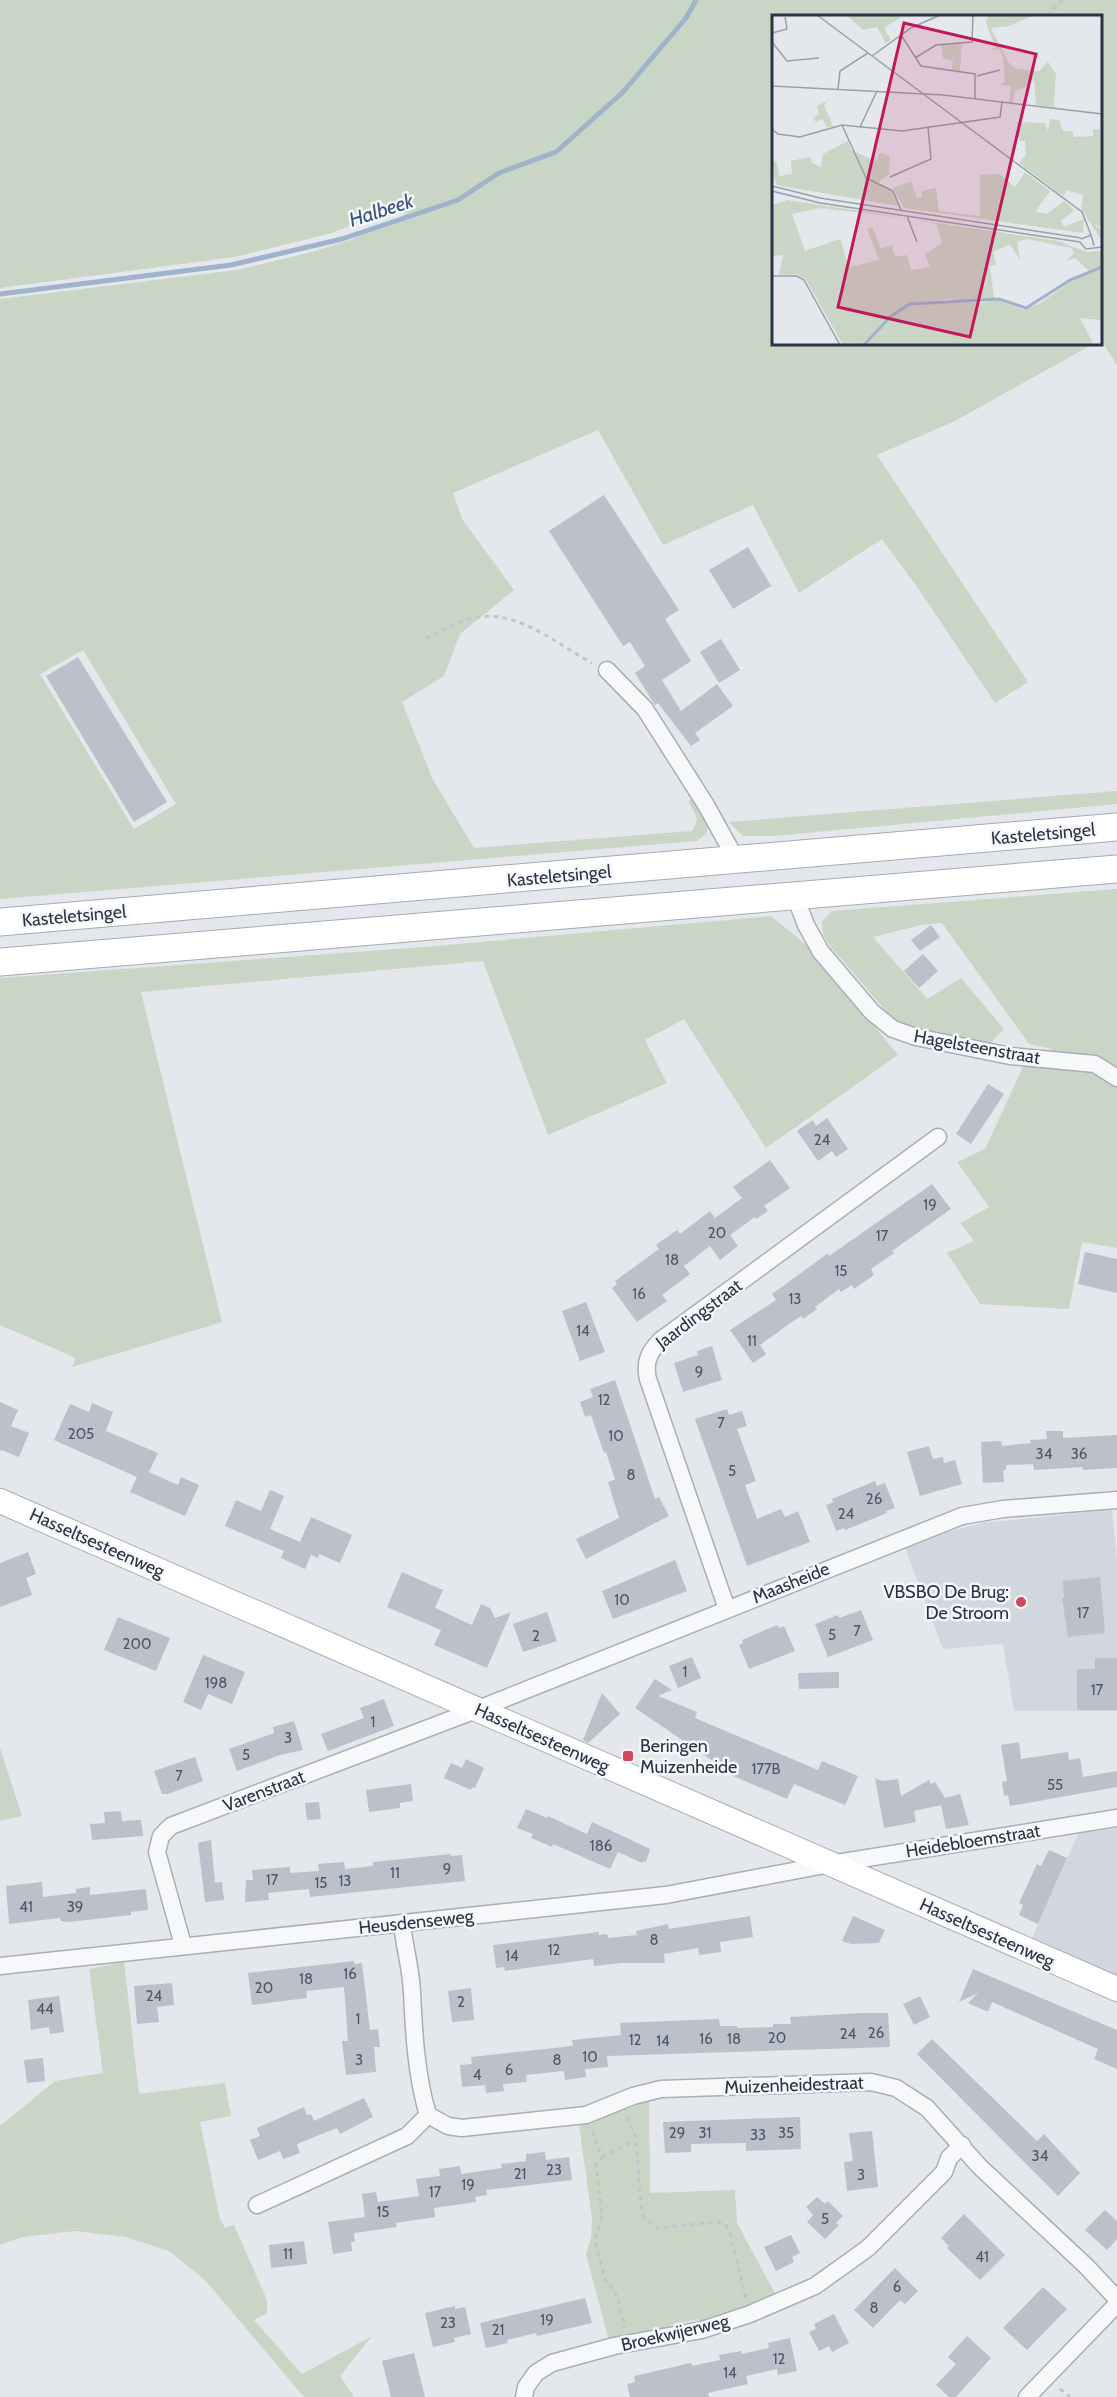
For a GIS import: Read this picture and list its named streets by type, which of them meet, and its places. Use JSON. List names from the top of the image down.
{
  "streets": {
    "main road": ["Kasteletsingel"],
    "street": [
      "Hagelsteenstraat",
      "Jaardingstraat",
      "Hasseltsesteenweg",
      "Maasheide",
      "Varenstraat",
      "Heidebloemstraat",
      "Heusdenseweg",
      "Muizenheidestraat",
      "Broekwijerweg"
    ]
  },
  "crossings": [
    ["Jaardingstraat", "Maasheide"],
    ["Hasseltsesteenweg", "Maasheide"],
    ["Hasseltsesteenweg", "Varenstraat"],
    ["Hasseltsesteenweg", "Heidebloemstraat"],
    ["Hasseltsesteenweg", "Heusdenseweg"],
    ["Maasheide", "Varenstraat"],
    ["Varenstraat", "Heusdenseweg"],
    ["Heidebloemstraat", "Heusdenseweg"],
    ["Muizenheidestraat", "Broekwijerweg"]
  ],
  "water": ["Halbeek"],
  "places": {
    "other": ["VBSBO De Brug: De Stroom"],
    "transit": ["Beringen Muizenheide"]
  },
  "house_numbers": [
    "24",
    "19",
    "20",
    "17",
    "18",
    "15",
    "16",
    "13",
    "14",
    "11",
    "9",
    "12",
    "7",
    "205",
    "10",
    "34",
    "36",
    "5",
    "8",
    "26",
    "24",
    "10",
    "17",
    "7",
    "5",
    "2",
    "200",
    "1",
    "198",
    "17",
    "1",
    "3",
    "5",
    "177B",
    "7",
    "55",
    "186",
    "9",
    "11",
    "17",
    "13",
    "15",
    "41",
    "39",
    "8",
    "12",
    "14",
    "16",
    "18",
    "20",
    "24",
    "2",
    "44",
    "1",
    "26",
    "24",
    "20",
    "16",
    "18",
    "12",
    "14",
    "10",
    "3",
    "8",
    "6",
    "4",
    "29",
    "31",
    "35",
    "33",
    "34",
    "23",
    "21",
    "3",
    "19",
    "17",
    "15",
    "5",
    "11",
    "41",
    "6",
    "8",
    "19",
    "23",
    "21",
    "12",
    "14"
  ]
}
